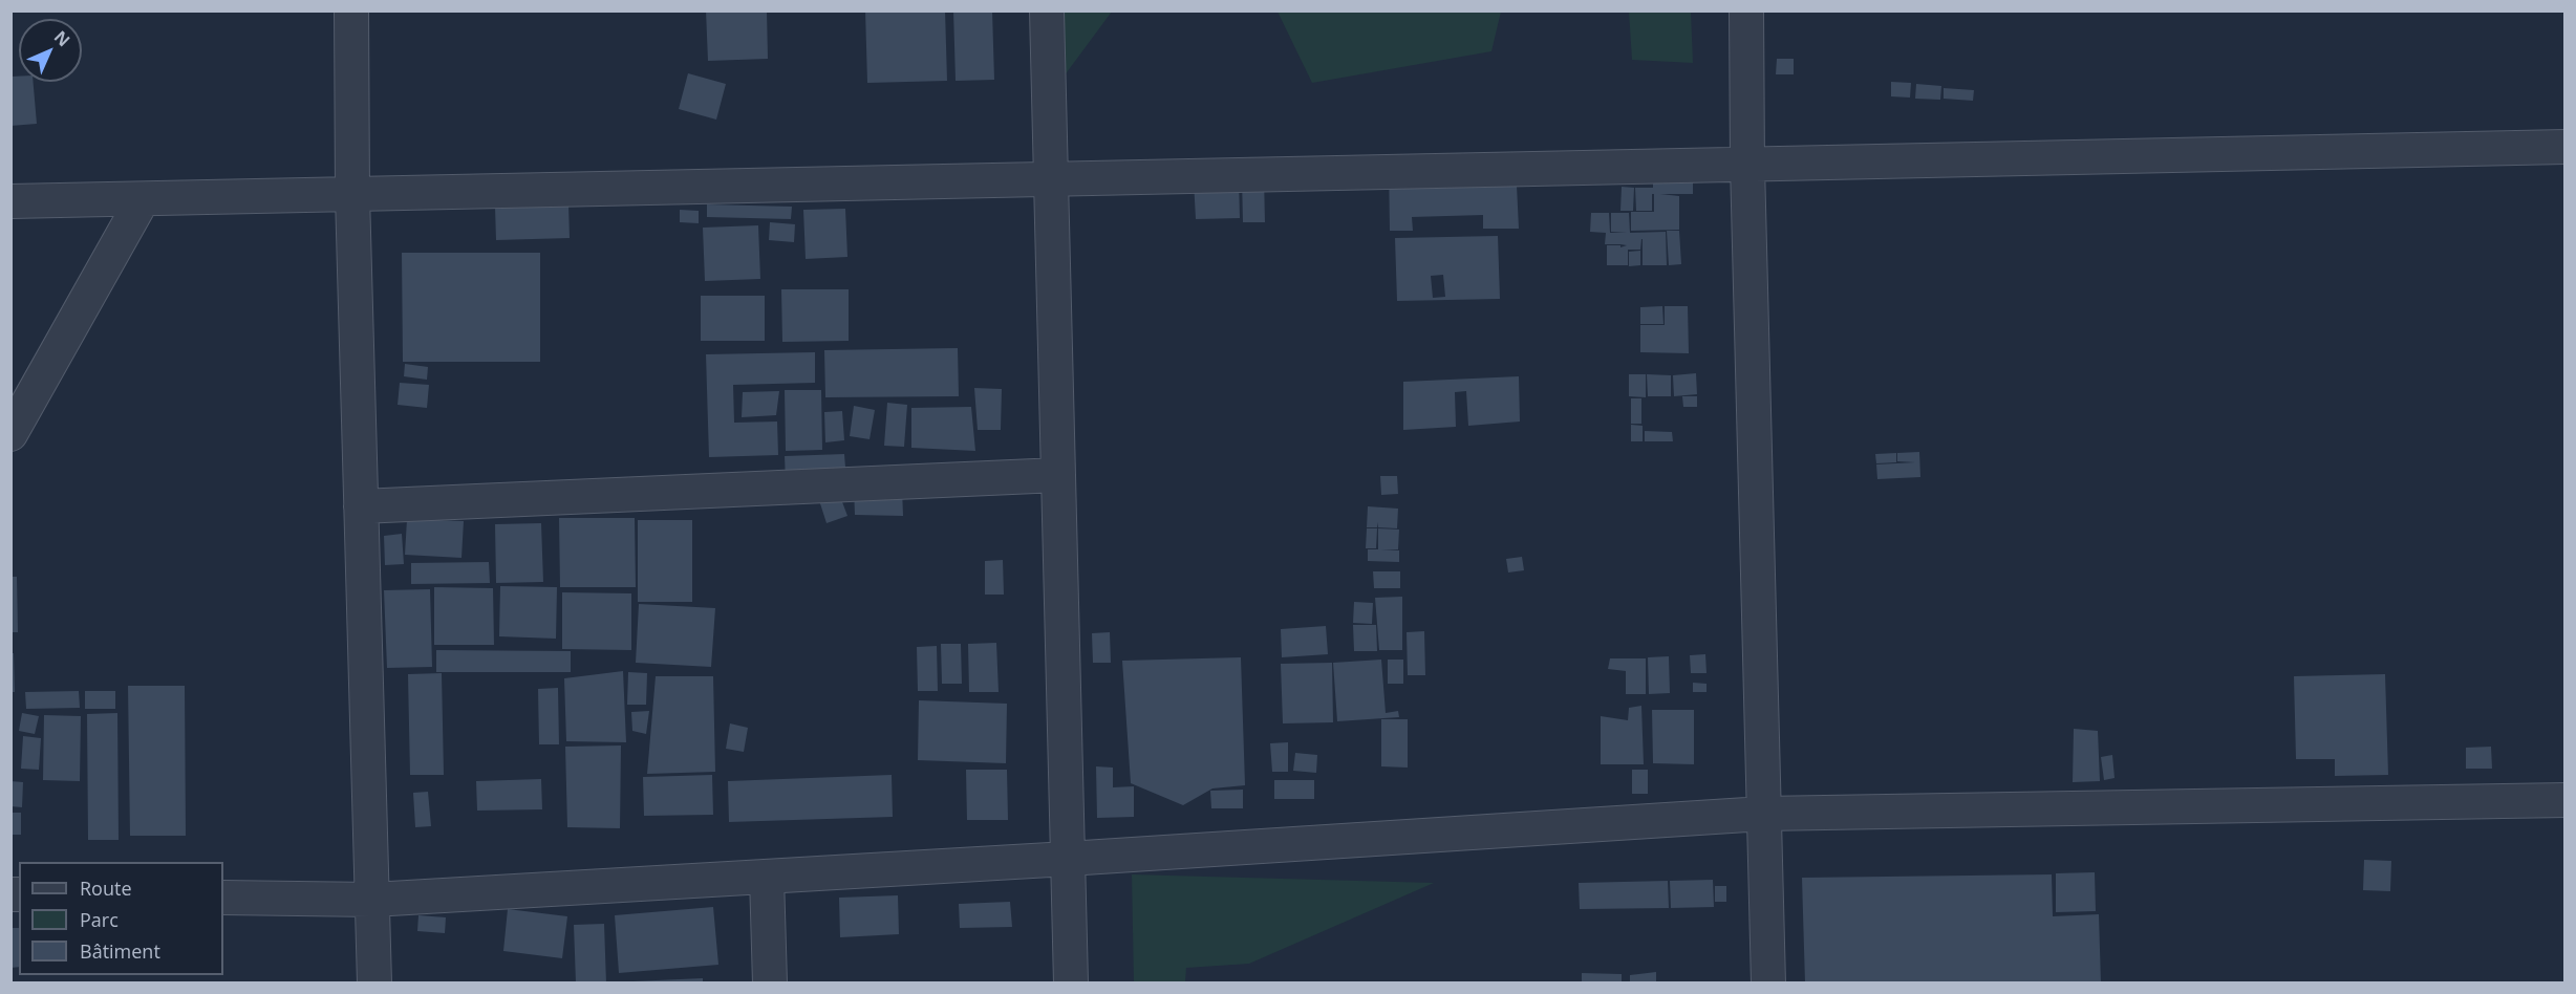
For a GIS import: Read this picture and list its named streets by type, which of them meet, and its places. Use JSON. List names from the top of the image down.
{
  "legend": ["Route", "Parc", "Bâtiment"],
  "north": "top right"
}
